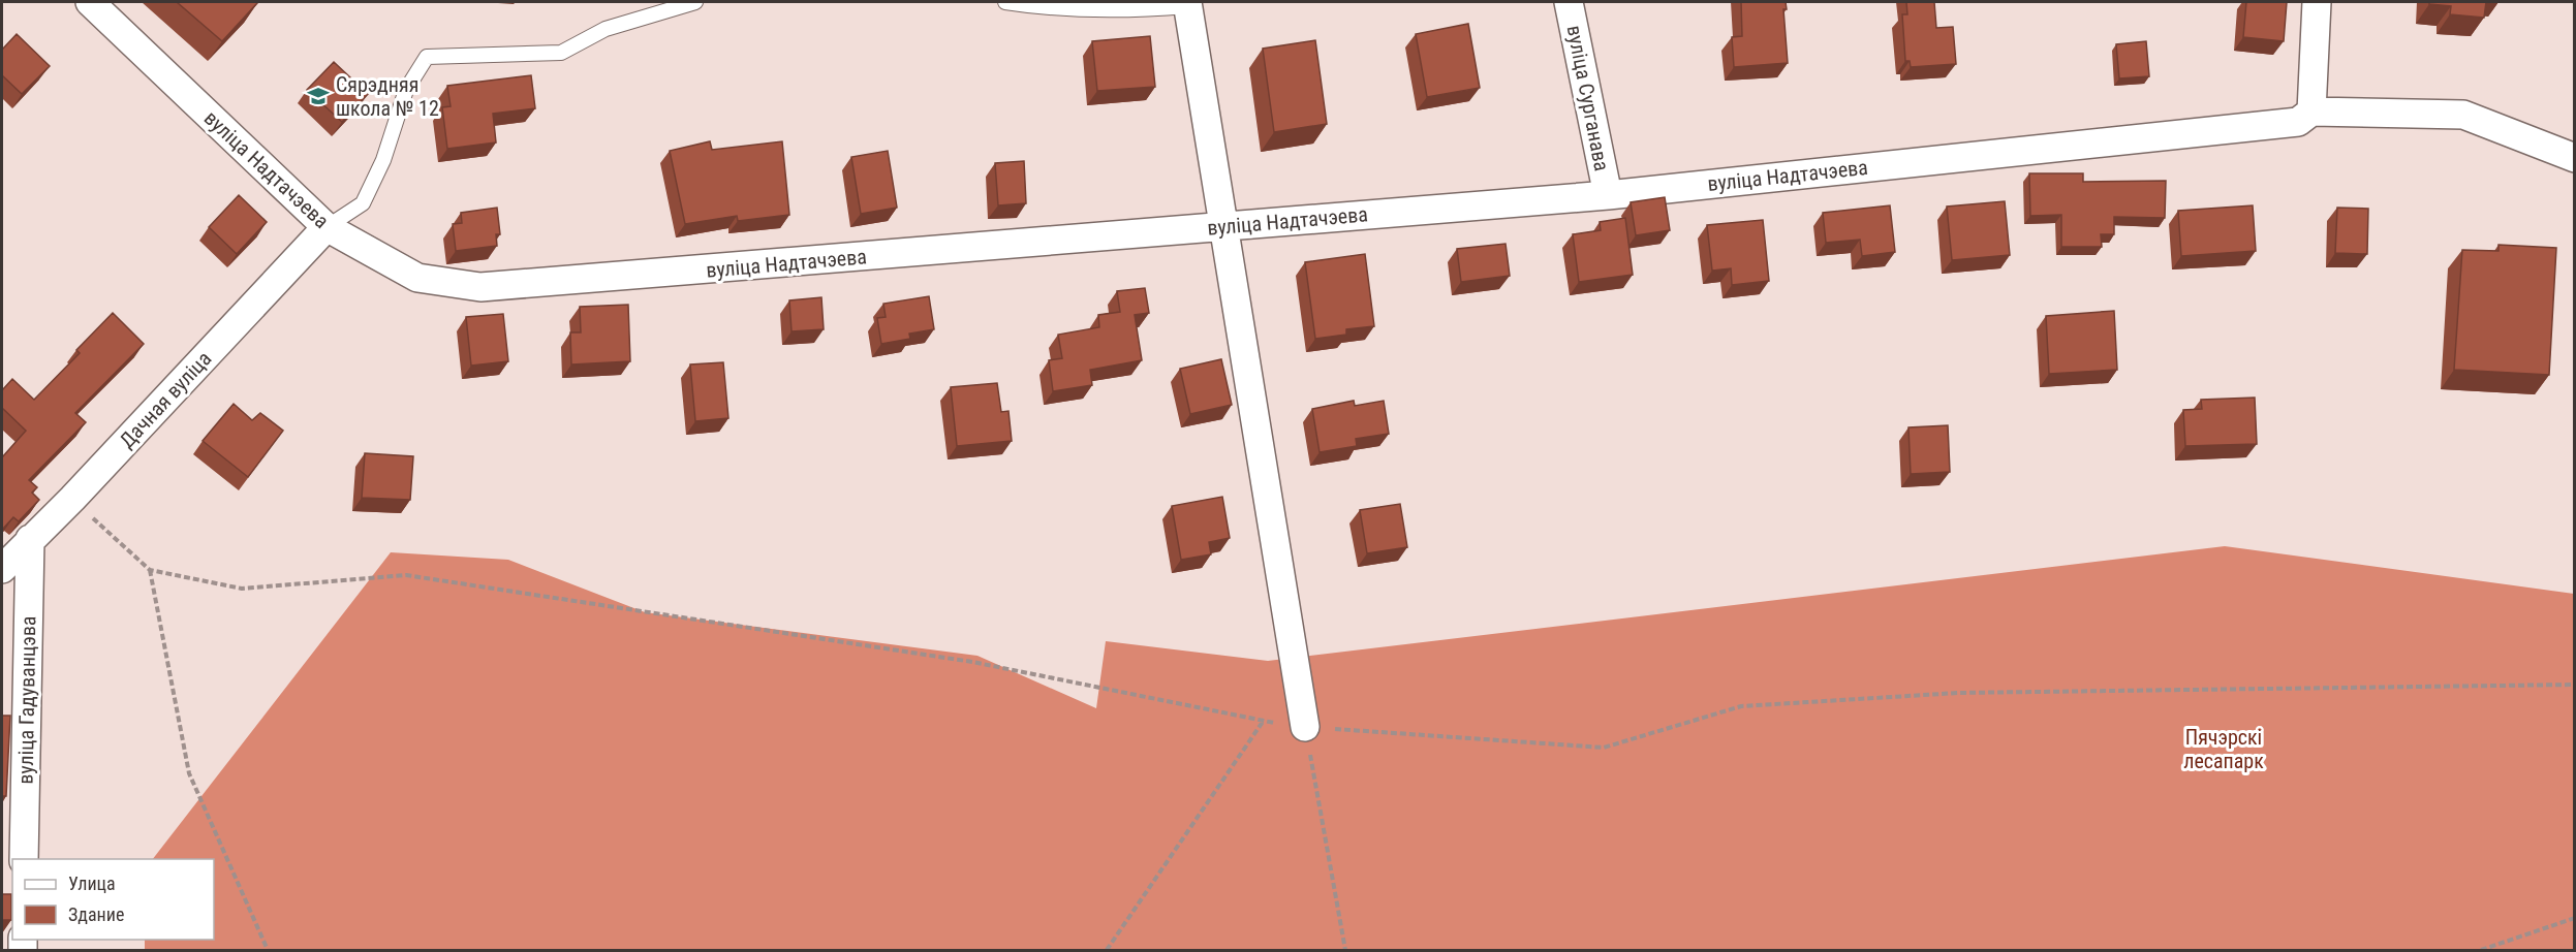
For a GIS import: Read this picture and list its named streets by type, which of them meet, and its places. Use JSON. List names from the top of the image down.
{
  "streets": {
    "street": [
      "вуліца Сурганава",
      "вуліца Надтачэева",
      "Дачная вуліца",
      "вуліца Гадуванцэва"
    ]
  },
  "crossings": [
    ["вуліца Сурганава", "вуліца Надтачэева"],
    ["вуліца Надтачэева", "Дачная вуліца"],
    ["Дачная вуліца", "вуліца Гадуванцэва"]
  ],
  "parks": ["Пячэрскі лесапарк"],
  "places": {
    "school or university": ["Сярэдняя школа № 12"]
  },
  "legend": ["Улица", "Здание"]
}
